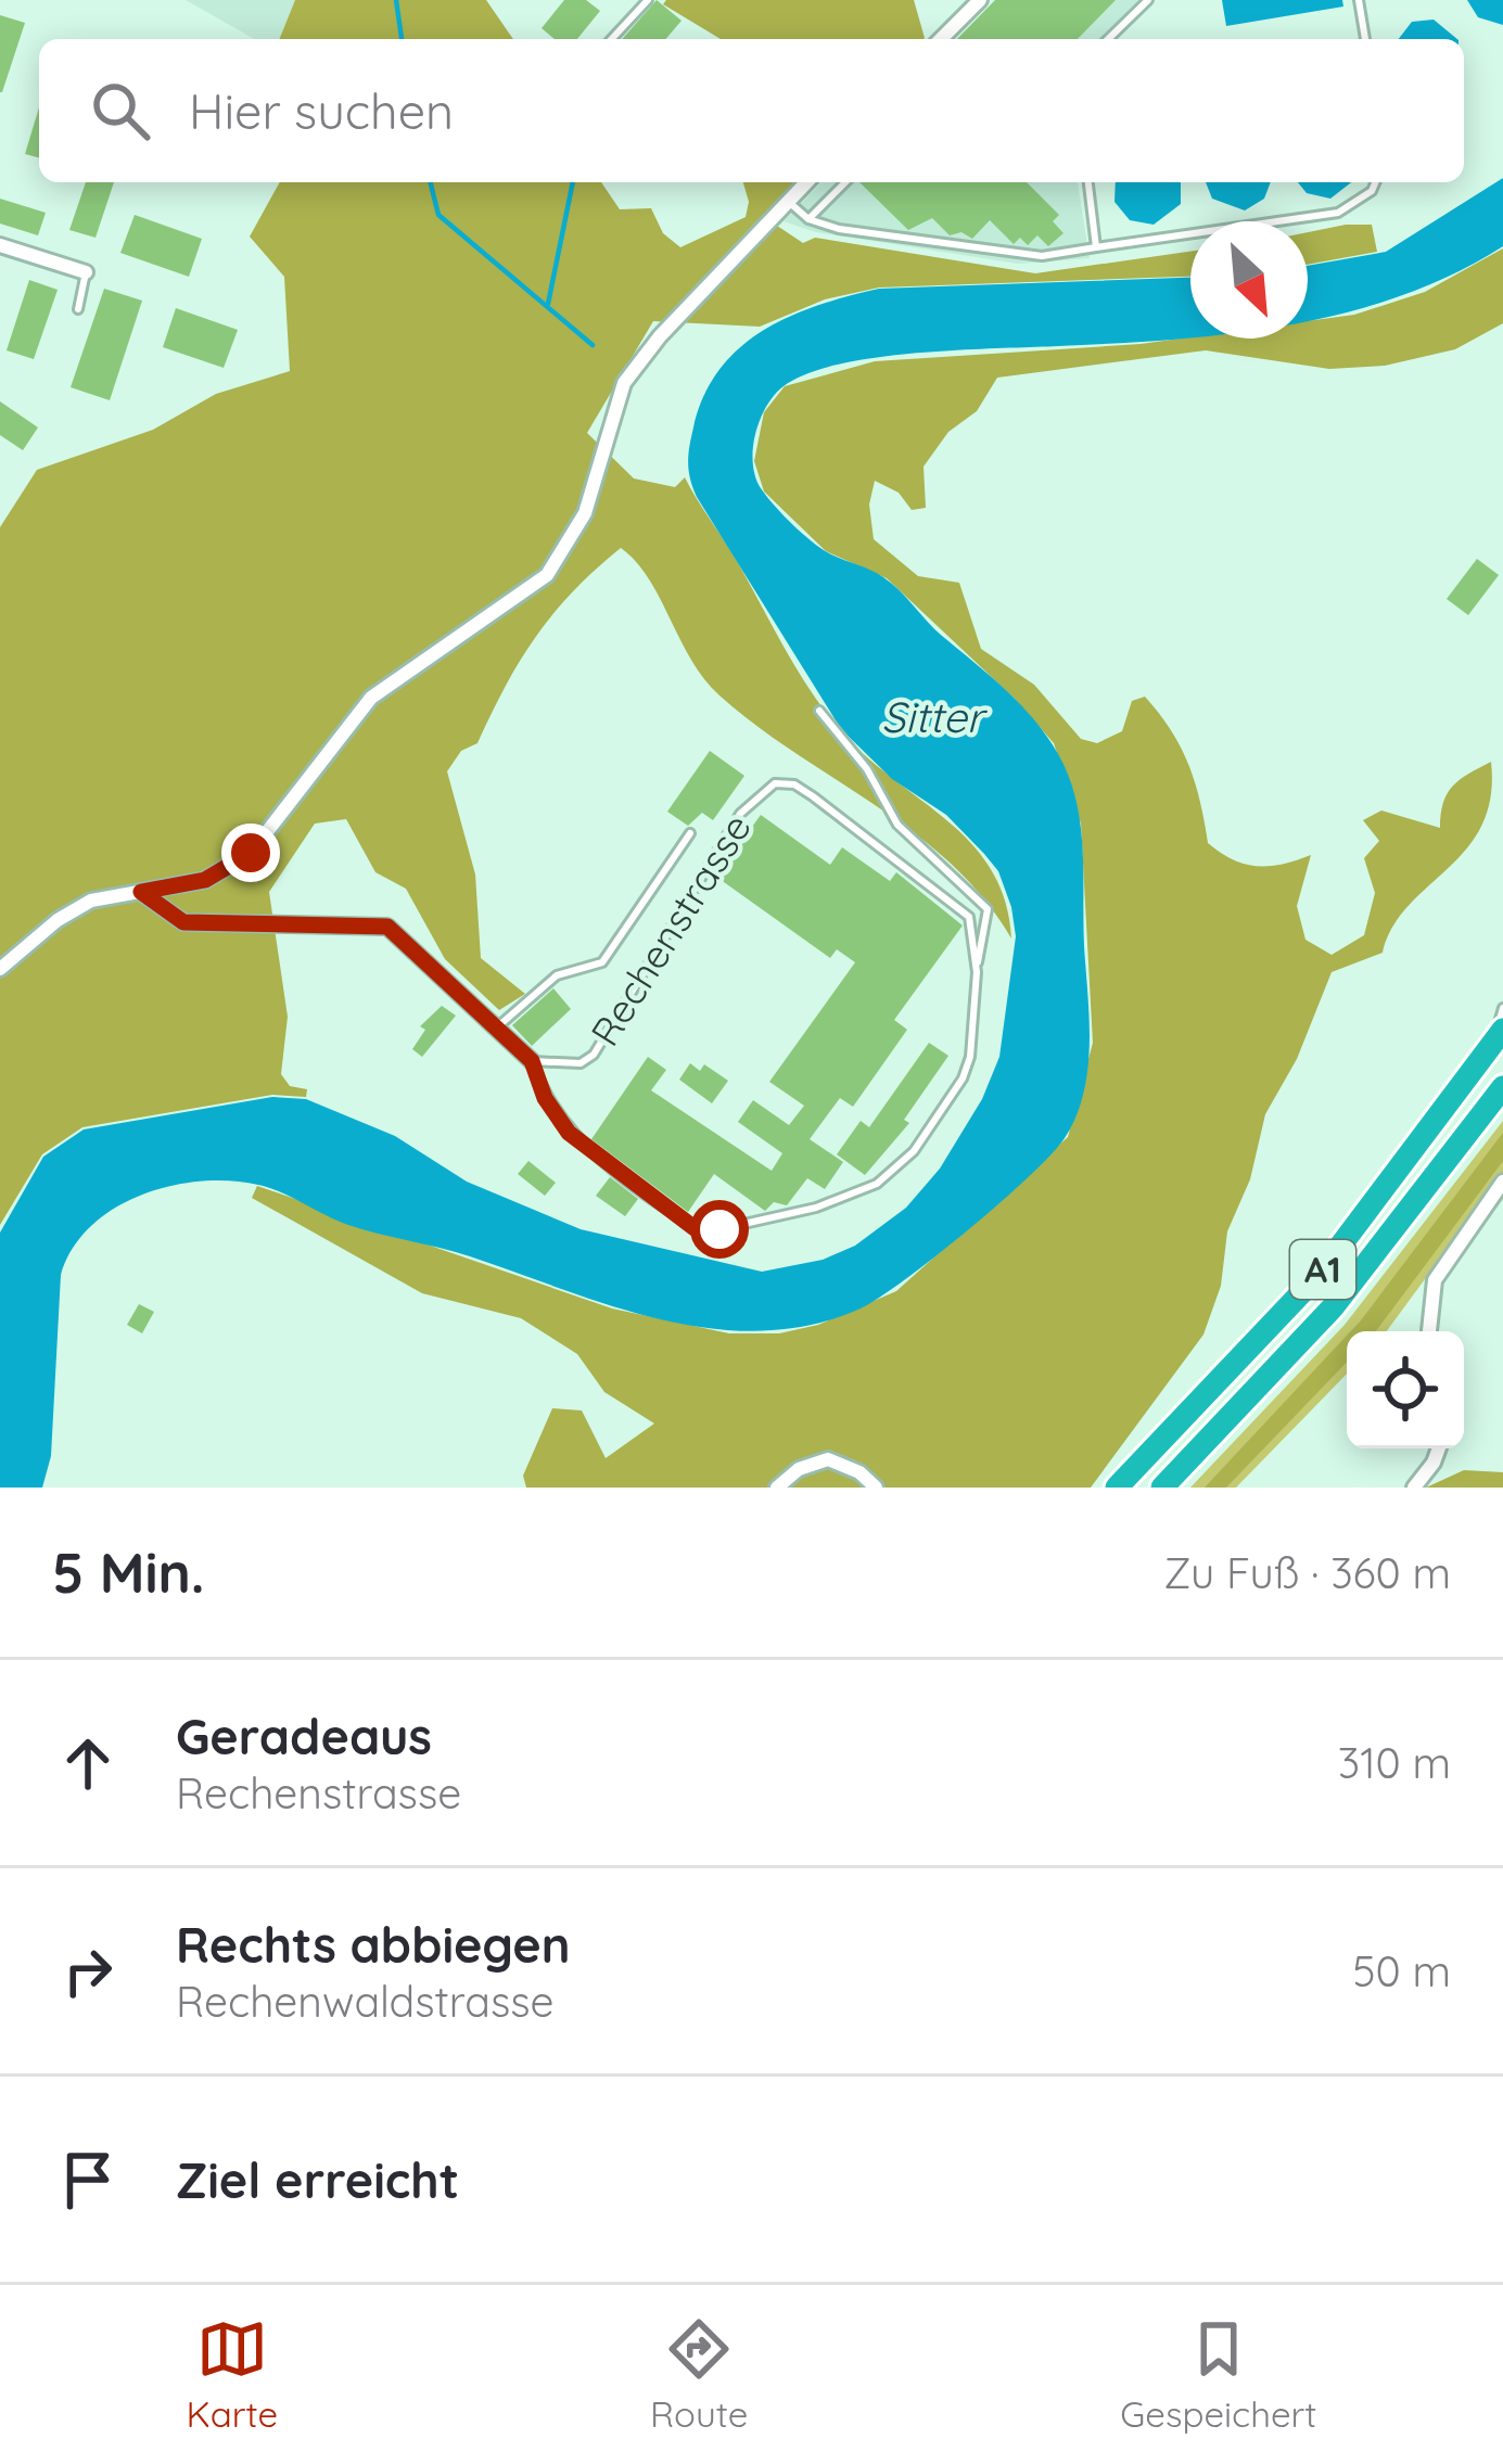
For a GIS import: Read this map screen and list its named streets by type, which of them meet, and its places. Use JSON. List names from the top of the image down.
{
  "streets": {
    "highway": ["A1"],
    "street": ["Rechenstrasse"]
  },
  "water": ["Sitter"],
  "north": "bottom right",
  "page": {
    "search": "Hier suchen",
    "heading": ["5 Min.", "Zu Fuß · 360 m"],
    "list": [
      ["Geradeaus", "Rechenstrasse", "310 m"],
      ["Rechts abbiegen", "Rechenwaldstrasse", "50 m"],
      "Ziel erreicht"
    ],
    "nav": ["Karte", "Route", "Gespeichert"]
  }
}
